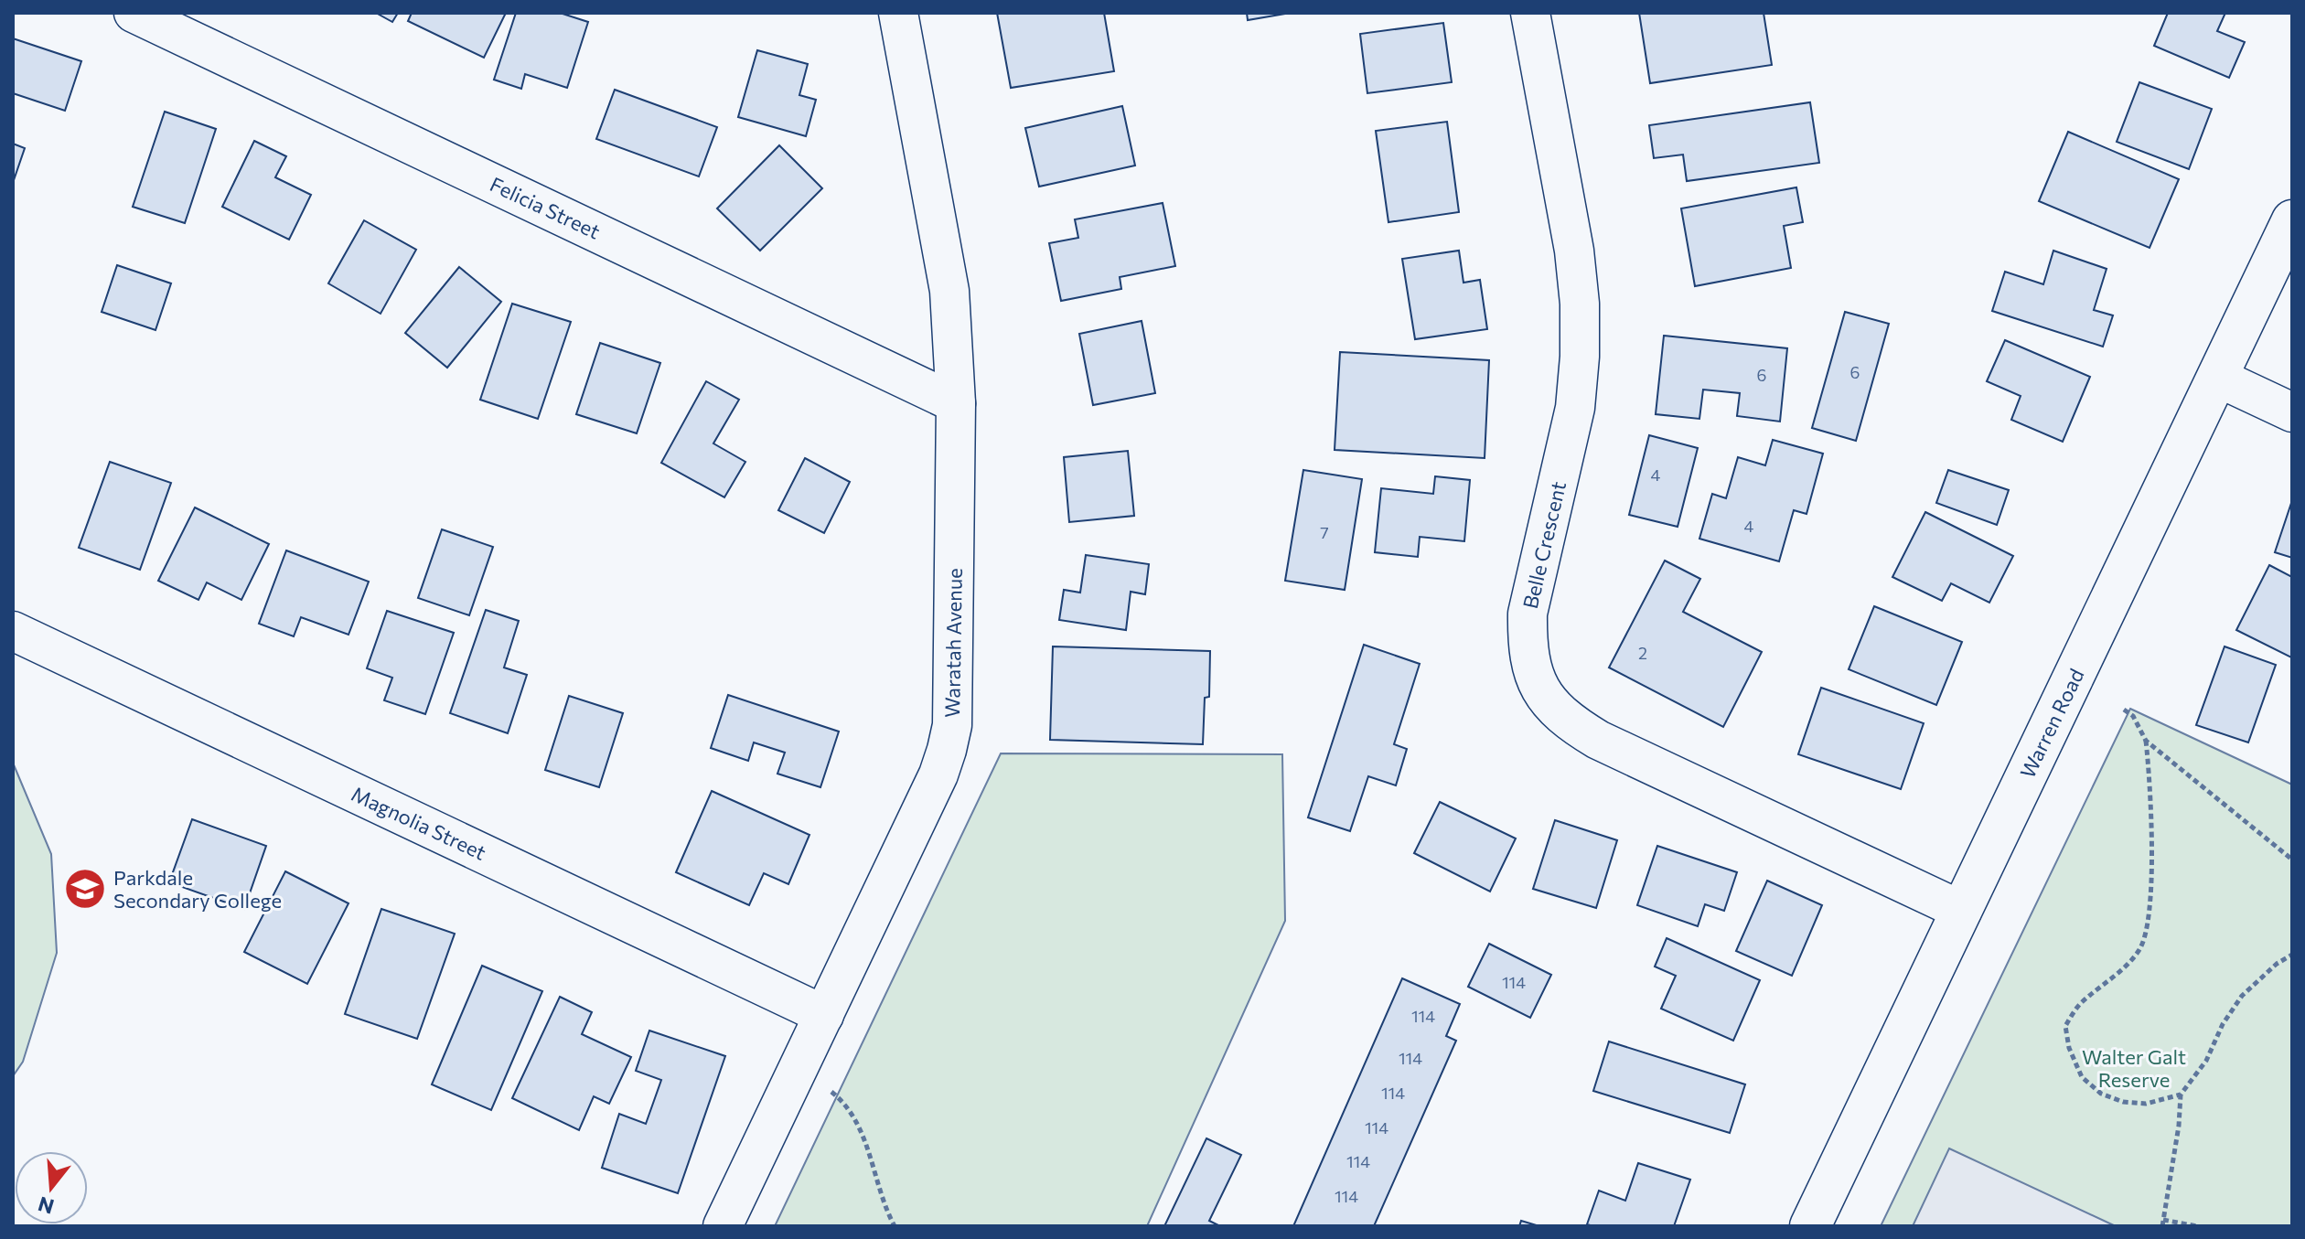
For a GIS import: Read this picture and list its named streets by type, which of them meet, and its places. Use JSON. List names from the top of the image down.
{
  "streets": {
    "street": [
      "Felicia Street",
      "Belle Crescent",
      "Waratah Avenue",
      "Warren Road",
      "Magnolia Street"
    ]
  },
  "crossings": [
    ["Felicia Street", "Waratah Avenue"],
    ["Belle Crescent", "Warren Road"],
    ["Waratah Avenue", "Magnolia Street"]
  ],
  "parks": ["Walter Galt Reserve"],
  "places": {
    "school or university": ["Parkdale Secondary College"]
  },
  "house_numbers": [
    "6",
    "6",
    "4",
    "4",
    "7",
    "2",
    "114",
    "114",
    "114",
    "114",
    "114",
    "114",
    "114"
  ],
  "north": "bottom"
}
